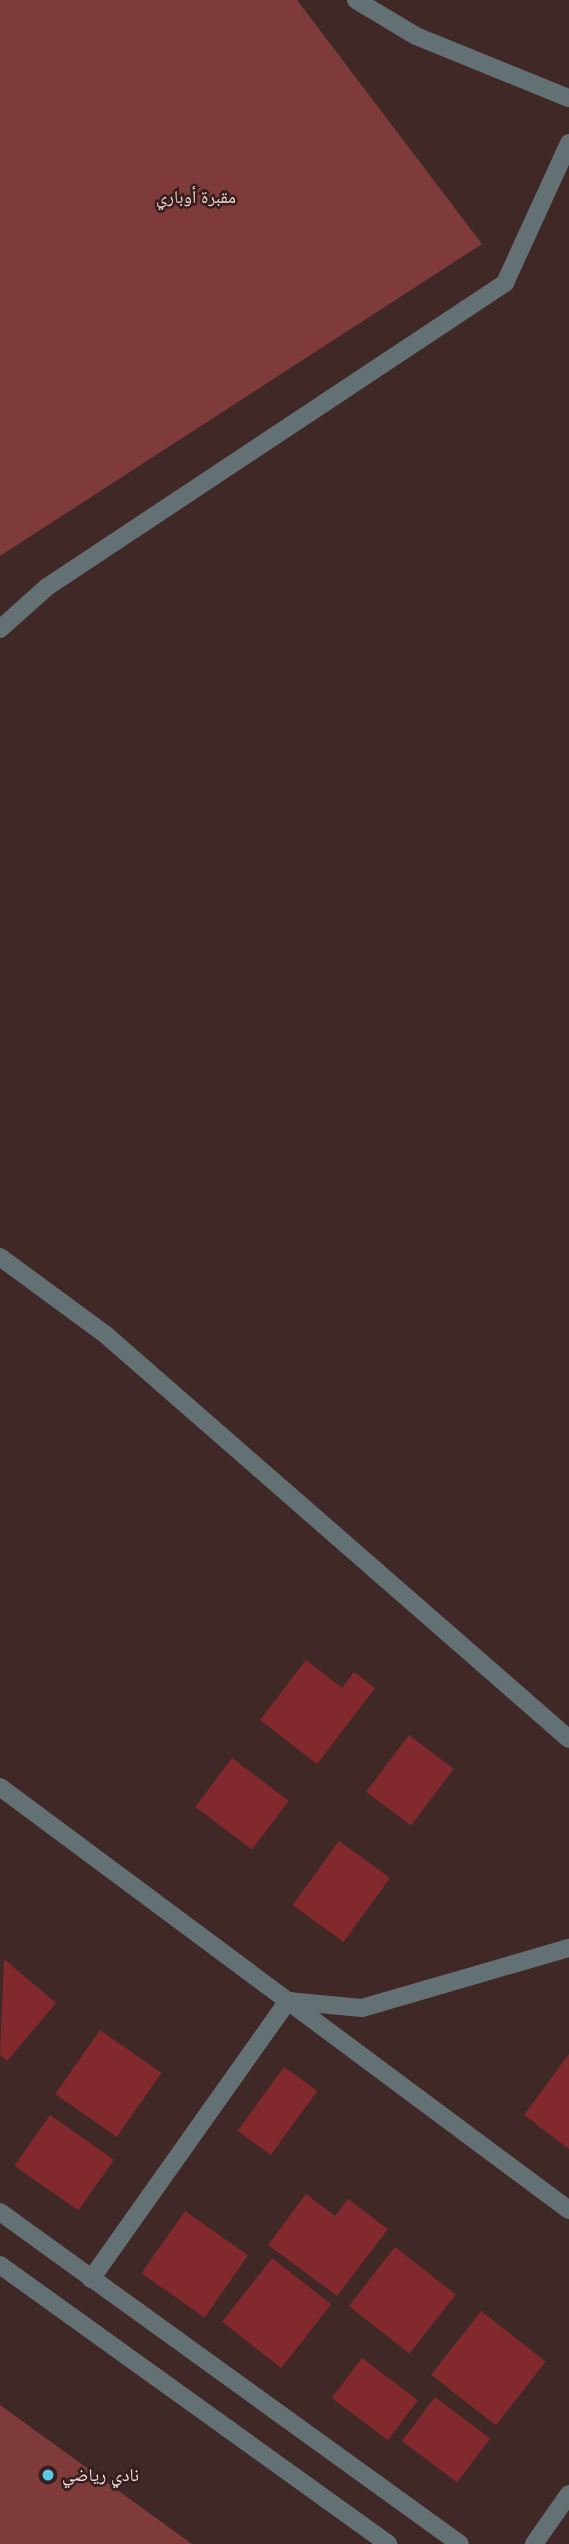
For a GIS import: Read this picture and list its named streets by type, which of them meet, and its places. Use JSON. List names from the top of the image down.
{
  "parks": ["مقبرة أوباري"],
  "places": ["نادي رياضي"]
}
